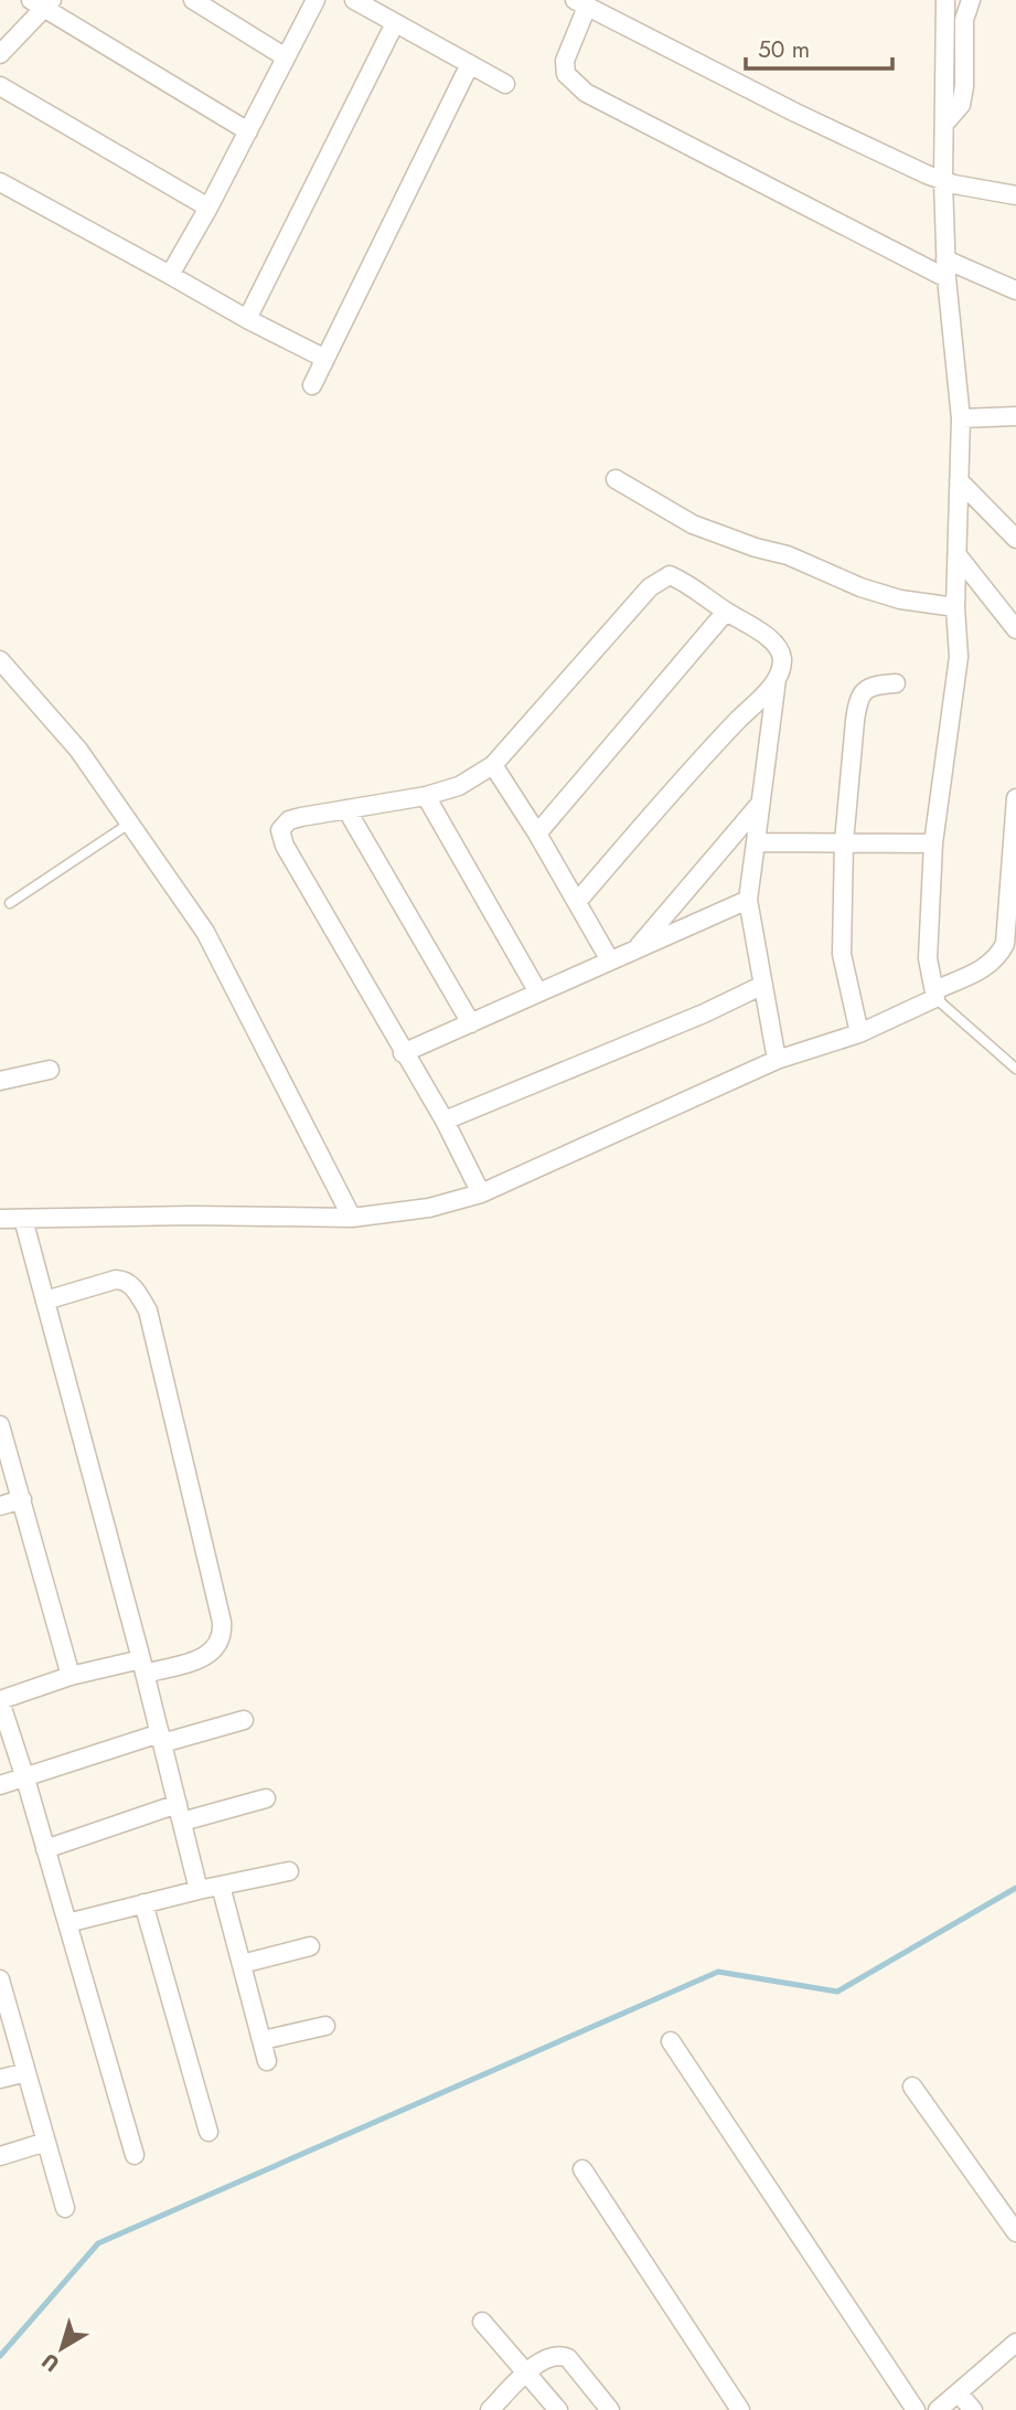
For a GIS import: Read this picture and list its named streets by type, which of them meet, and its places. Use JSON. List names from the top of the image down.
{
  "scale_bar": "50 m",
  "north": "bottom left"
}
